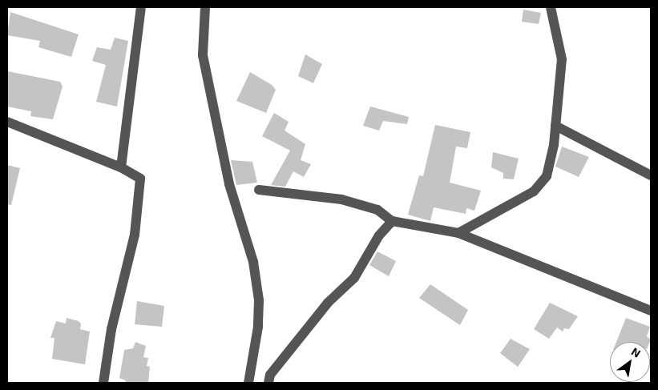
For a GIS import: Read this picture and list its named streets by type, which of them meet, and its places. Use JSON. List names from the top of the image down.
{
  "north": "top right"
}
